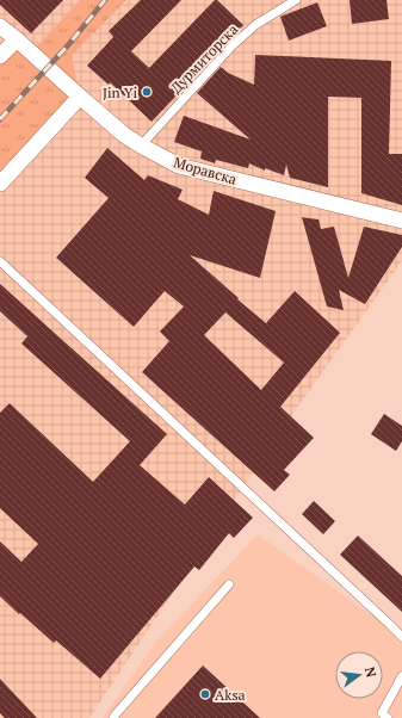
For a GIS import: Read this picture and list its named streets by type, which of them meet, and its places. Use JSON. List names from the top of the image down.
{
  "streets": {
    "street": ["Моравска"],
    "lane": ["Дурмиторска"]
  },
  "crossings": [
    ["Дурмиторска", "Моравска"]
  ],
  "places": ["Jin Yi", "Aksa"],
  "north": "right"
}
